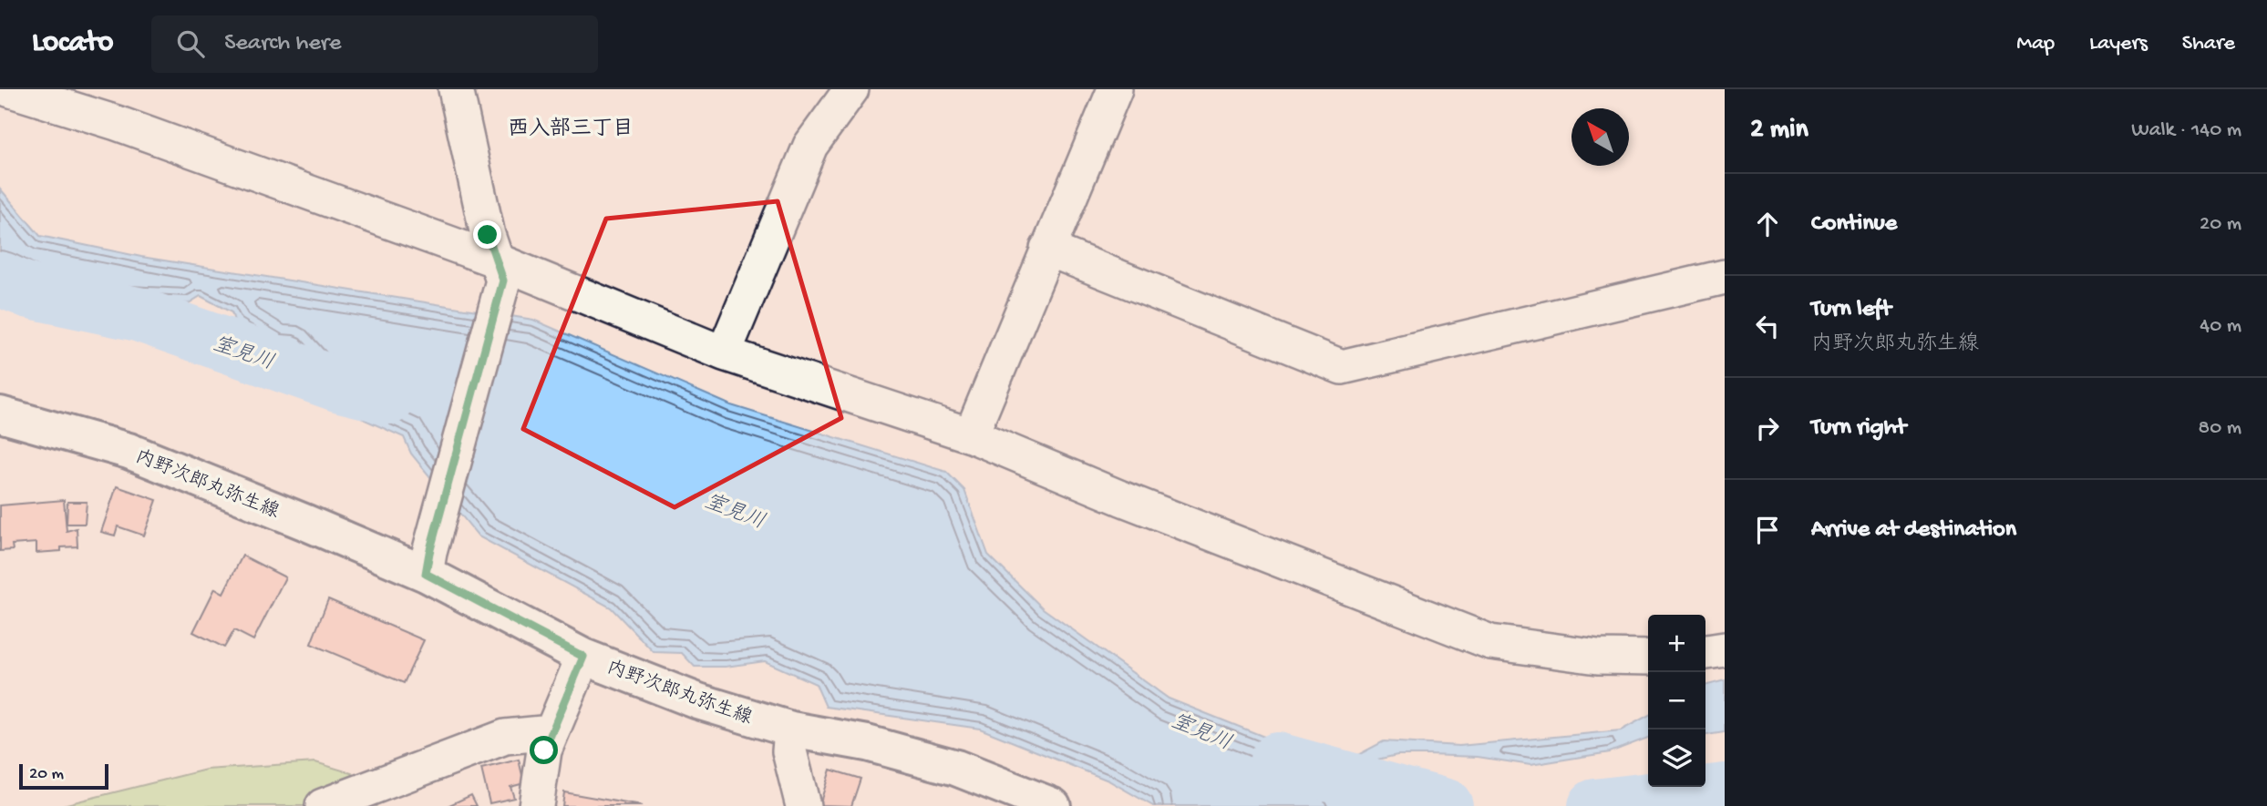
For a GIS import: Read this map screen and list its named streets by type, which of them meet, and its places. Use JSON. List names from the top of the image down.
{
  "streets": {
    "main road": ["内野次郎丸弥生線"]
  },
  "districts": ["西入部三丁目"],
  "water": ["室見川"],
  "scale_bar": "20 m",
  "north": "top left",
  "page": {
    "header": "Locato",
    "search": "Search here",
    "nav": ["Map", "Layers", "Share"],
    "heading": ["2 min", "Walk · 140 m"],
    "list": [
      ["Continue", "20 m"],
      ["Turn left", "内野次郎丸弥生線", "40 m"],
      ["Turn right", "80 m"],
      "Arrive at destination"
    ],
    "map_buttons": ["+", "−"],
    "scale": "20 m"
  }
}
